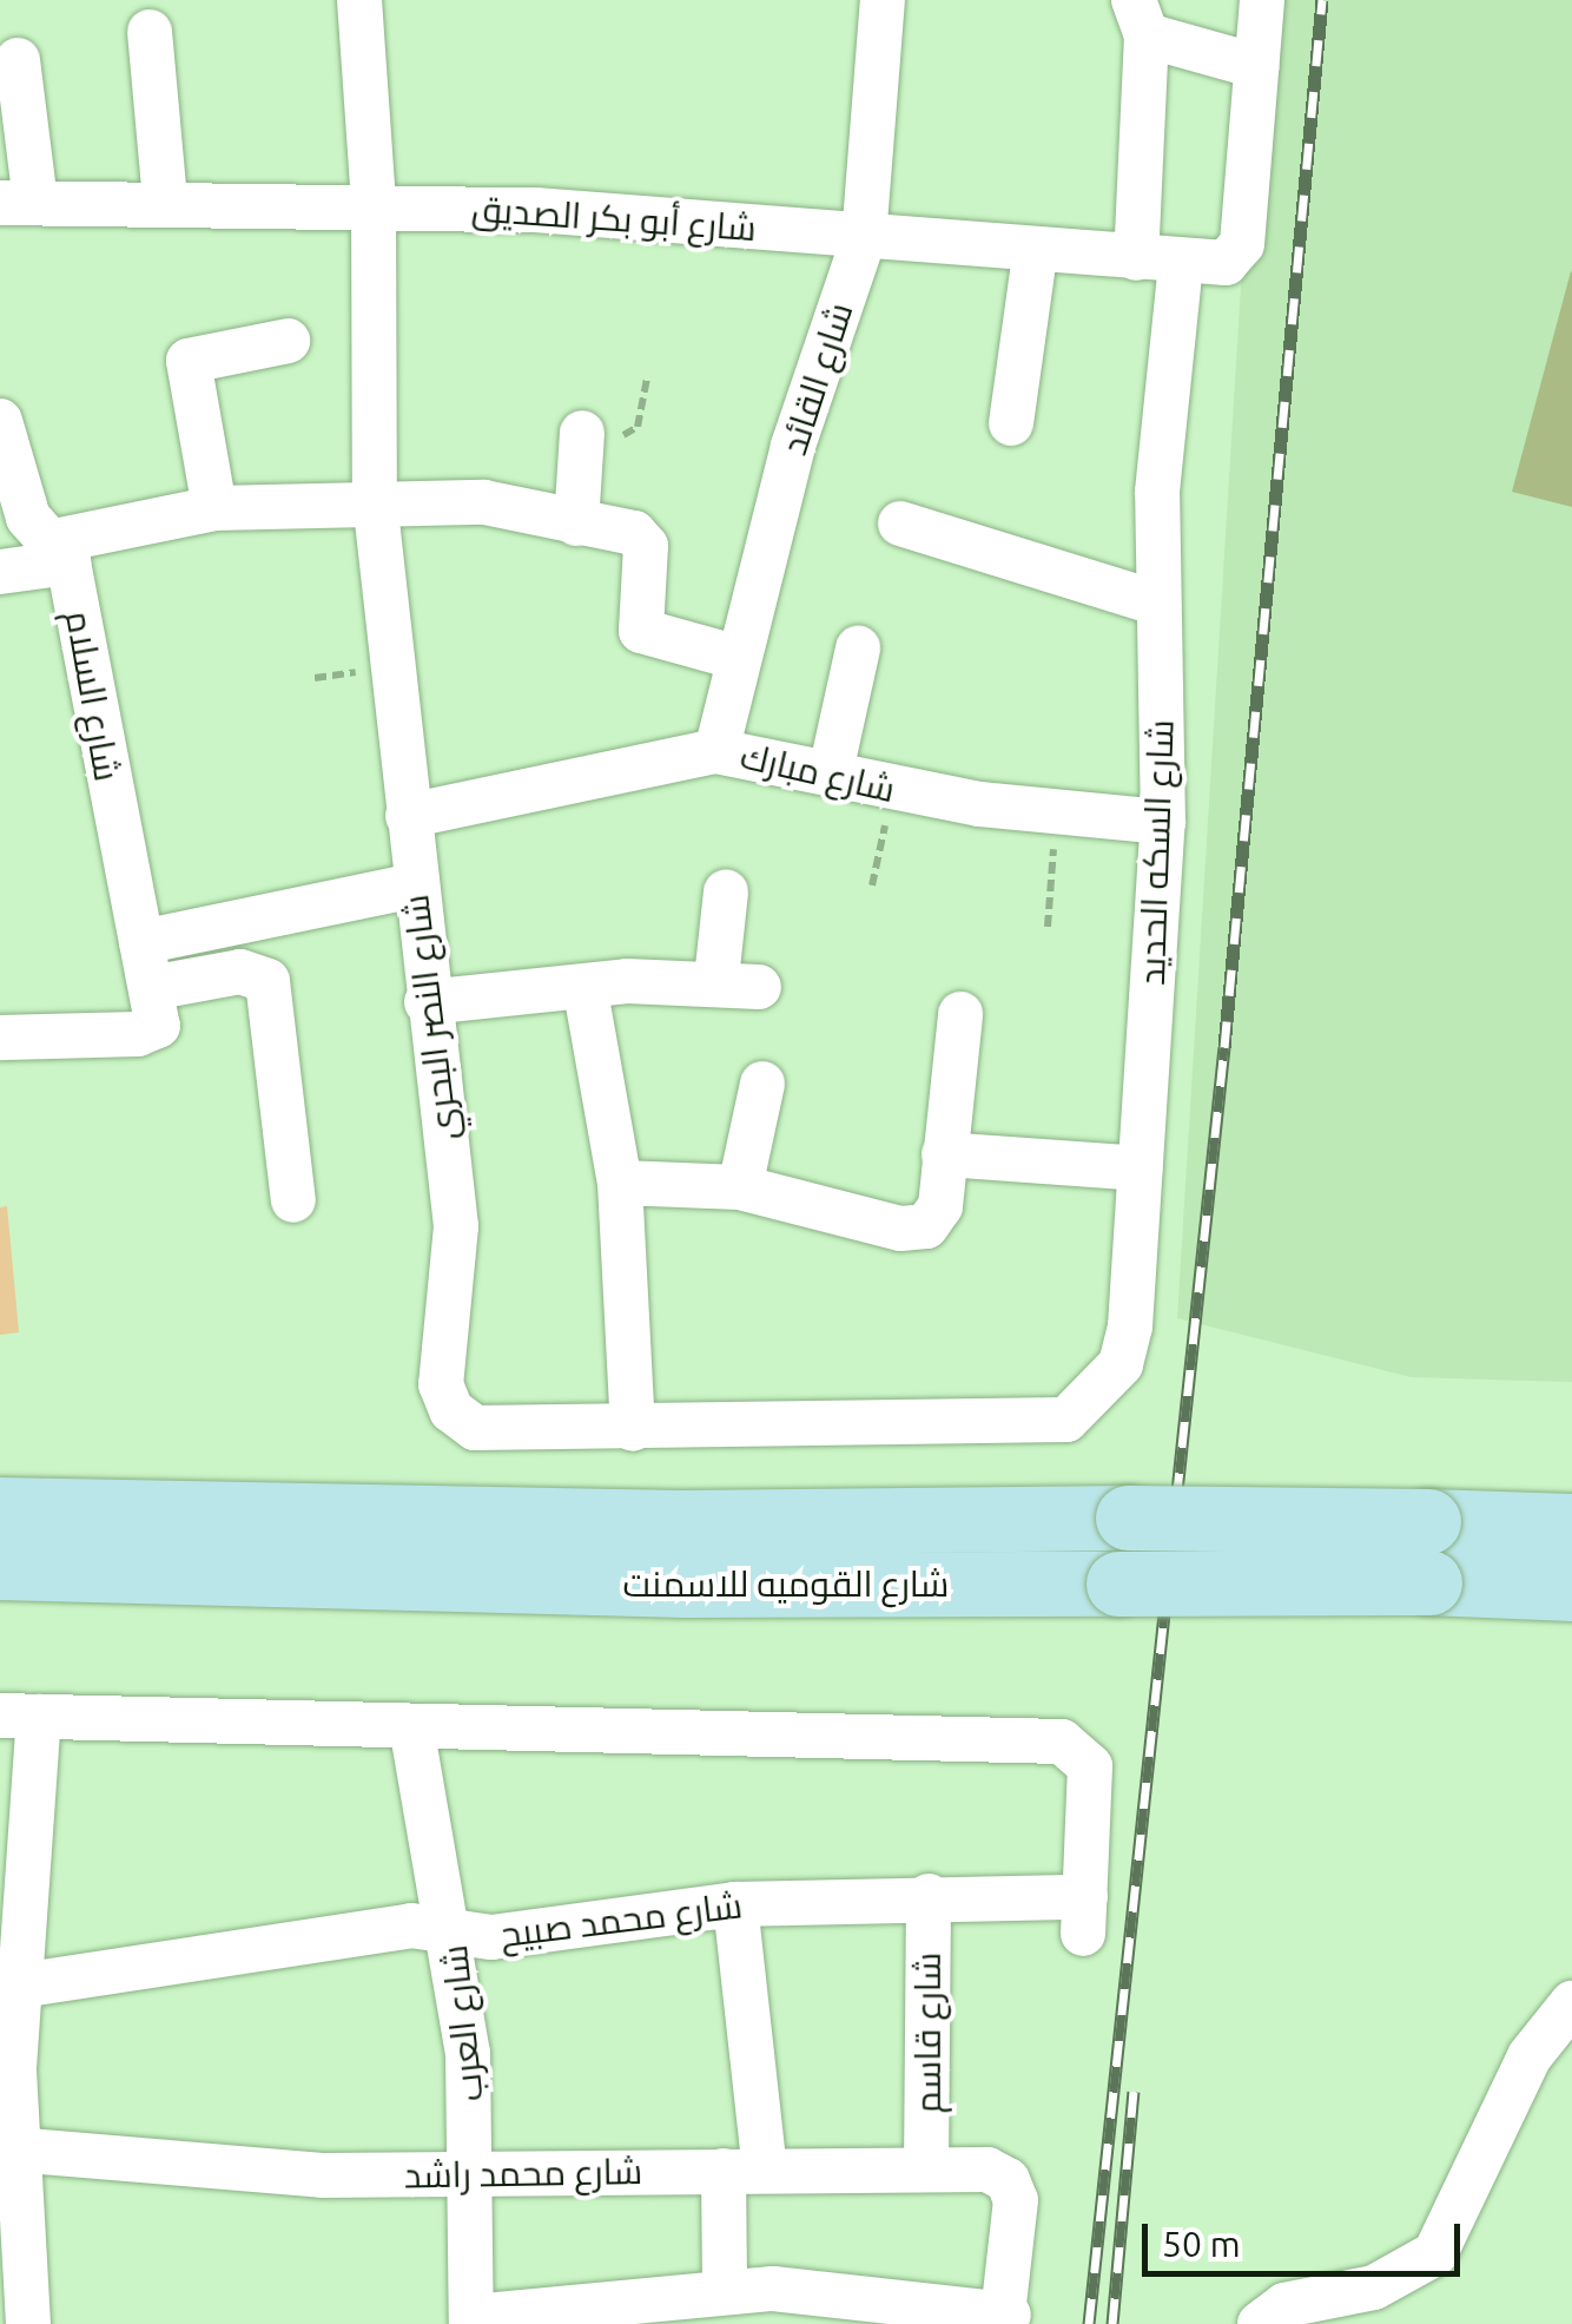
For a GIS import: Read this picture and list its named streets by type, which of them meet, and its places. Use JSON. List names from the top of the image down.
{
  "streets": {
    "main road": ["شارع القوميه للاسمنت"],
    "street": [
      "شارع أبو بكر الصديق",
      "شارع القائد",
      "شارع السلام",
      "شارع مبارك",
      "شارع السكه الحديد",
      "شارع النصر البحري",
      "شارع محمد صبيح",
      "شارع العرب",
      "شارع قاسم",
      "شارع محمد راشد"
    ]
  },
  "crossings": [
    ["شارع أبو بكر الصديق", "شارع القائد"],
    ["شارع أبو بكر الصديق", "شارع السكه الحديد"],
    ["شارع أبو بكر الصديق", "شارع النصر البحري"],
    ["شارع القائد", "شارع مبارك"],
    ["شارع مبارك", "شارع السكه الحديد"],
    ["شارع مبارك", "شارع النصر البحري"],
    ["شارع السكه الحديد", "شارع النصر البحري"],
    ["شارع محمد صبيح", "شارع العرب"],
    ["شارع محمد صبيح", "شارع قاسم"],
    ["شارع العرب", "شارع محمد راشد"],
    ["شارع قاسم", "شارع محمد راشد"]
  ],
  "scale_bar": "50 m"
}
